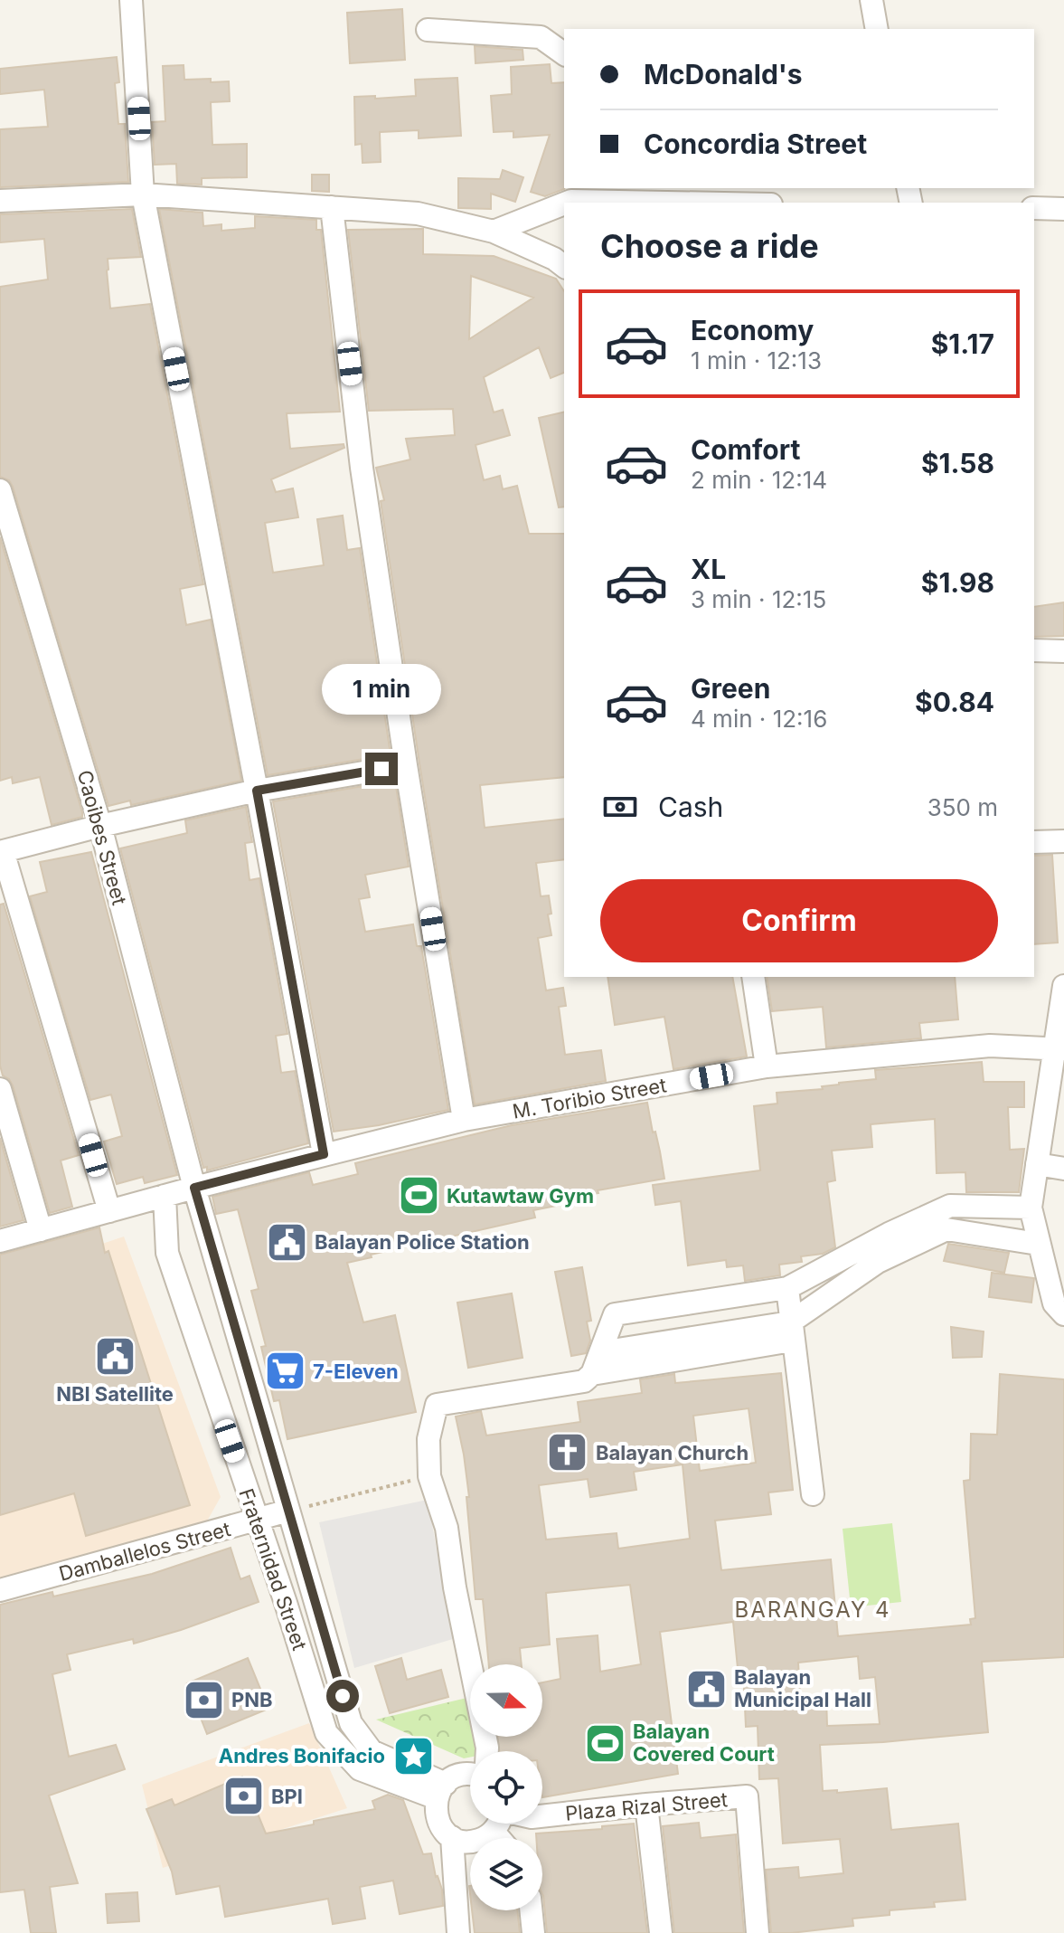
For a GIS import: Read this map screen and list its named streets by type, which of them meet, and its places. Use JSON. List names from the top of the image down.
{
  "streets": {
    "street": [
      "Caoibes Street",
      "M. Toribio Street",
      "Damballelos Street",
      "Fraternidad Street",
      "Plaza Rizal Street"
    ]
  },
  "crossings": [
    ["Caoibes Street", "M. Toribio Street"],
    ["Caoibes Street", "Fraternidad Street"],
    ["M. Toribio Street", "Fraternidad Street"],
    ["Damballelos Street", "Fraternidad Street"]
  ],
  "districts": ["BARANGAY 4"],
  "places": {
    "sports": ["Kutawtaw Gym", "Balayan Covered Court"],
    "public building": ["Balayan Police Station", "NBI Satellite", "Balayan Municipal Hall"],
    "supermarket": ["7-Eleven"],
    "church": ["Balayan Church"],
    "bank": ["PNB", "BPI"],
    "place": ["Andres Bonifacio"]
  },
  "north": "right",
  "page": {
    "banner": ["McDonald's", "Concordia Street"],
    "heading": "Choose a ride",
    "list": [
      {
        "name": "Economy",
        "note": "1 min · 12:13",
        "value": "$1.17"
      },
      {
        "name": "Comfort",
        "note": "2 min · 12:14",
        "value": "$1.58"
      },
      {
        "name": "XL",
        "note": "3 min · 12:15",
        "value": "$1.98"
      },
      {
        "name": "Green",
        "note": "4 min · 12:16",
        "value": "$0.84"
      }
    ],
    "bubble": "1 min",
    "pay": ["Cash", "350 m"],
    "buttons": "Confirm"
  }
}
